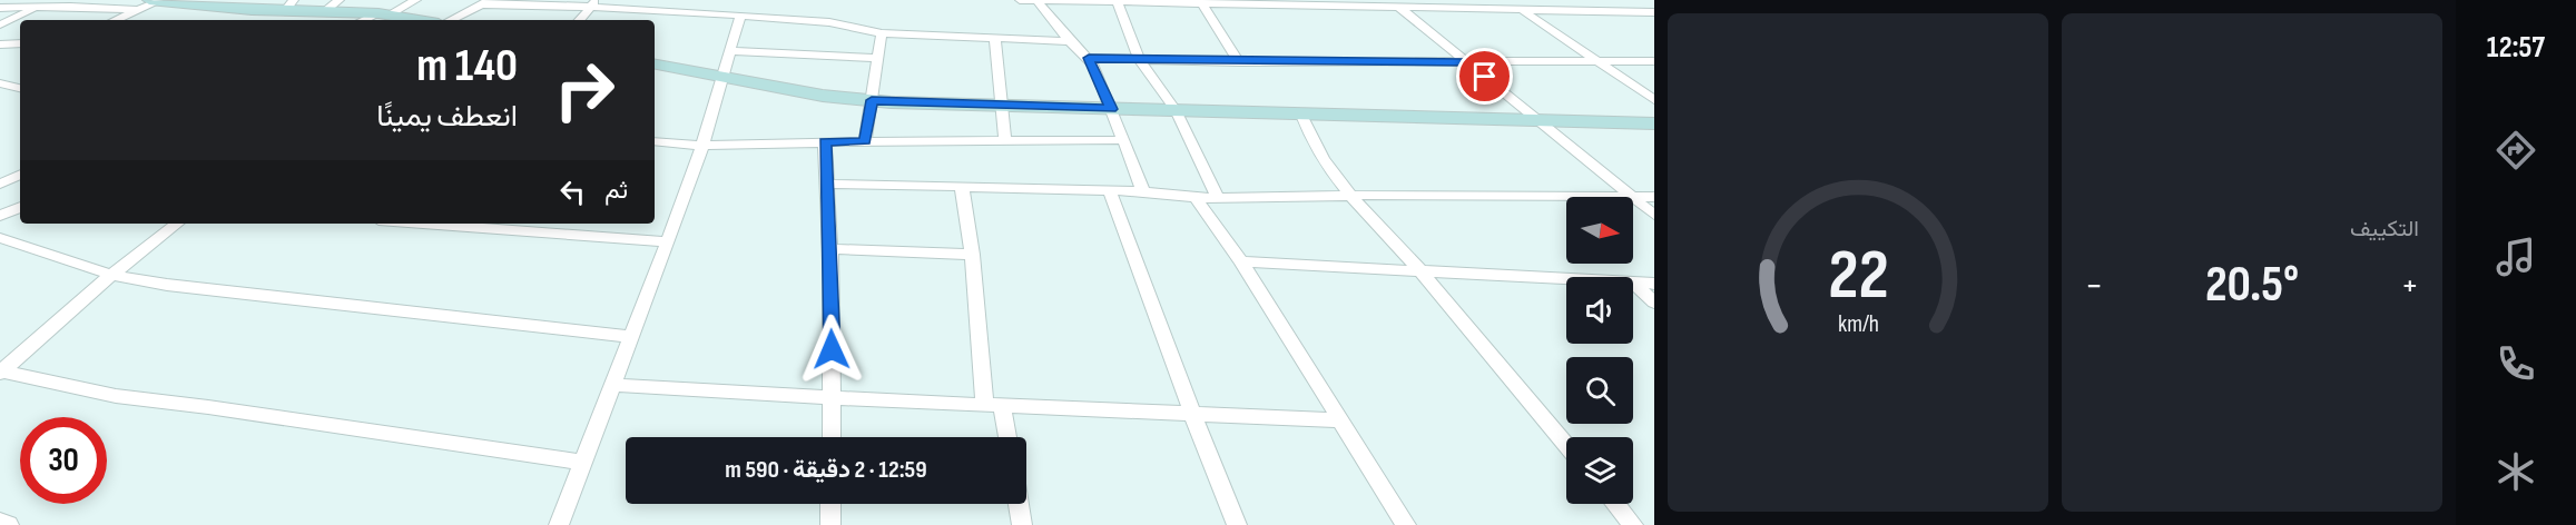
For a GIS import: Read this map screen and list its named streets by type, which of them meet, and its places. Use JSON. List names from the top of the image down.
{
  "north": "right",
  "page": {
    "tabs": "12:57",
    "tile": "التكييف",
    "turn": ["140 m", "انعطف يمينًا"],
    "then": "ثم",
    "heat": ["−", "20.5°", "+"],
    "limit": "30",
    "trip": "12:59 · 2 دقيقة · 590 m",
    "gauge": ["22", "km/h"]
  }
}
